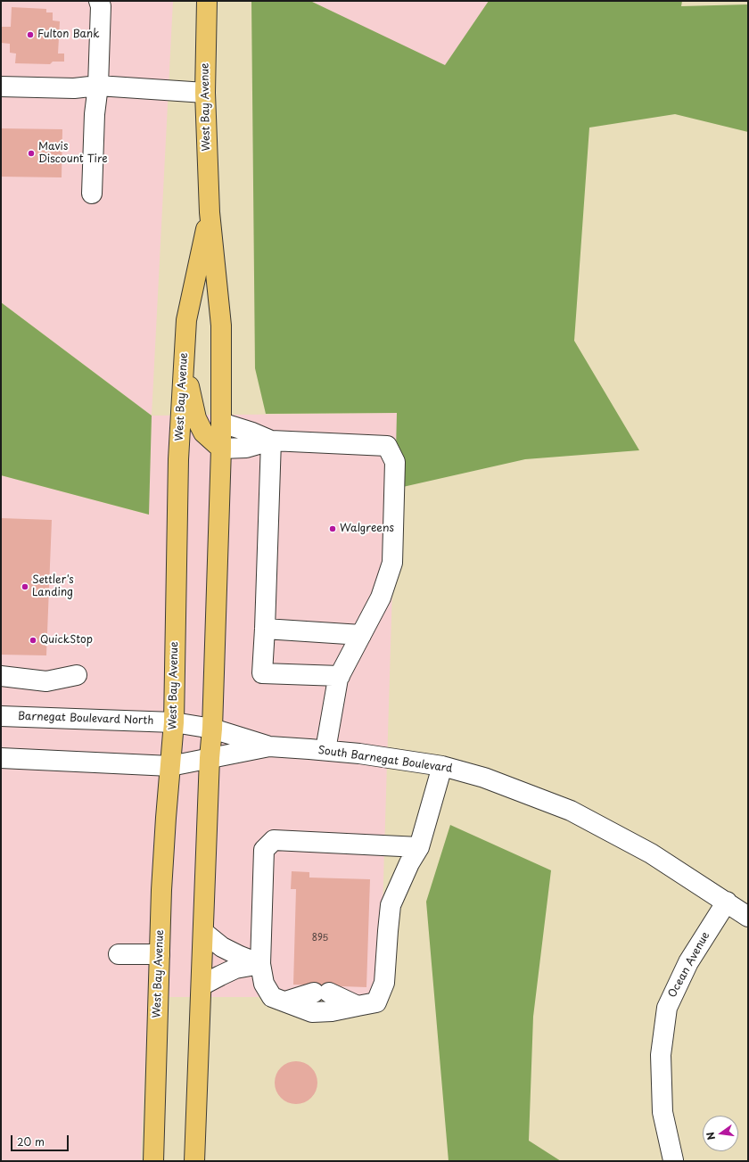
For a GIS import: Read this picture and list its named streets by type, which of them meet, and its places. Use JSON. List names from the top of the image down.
{
  "streets": {
    "main road": ["West Bay Avenue"],
    "street": ["Barnegat Boulevard North", "South Barnegat Boulevard", "Ocean Avenue"]
  },
  "crossings": [
    ["West Bay Avenue", "Barnegat Boulevard North"],
    ["West Bay Avenue", "South Barnegat Boulevard"],
    ["Barnegat Boulevard North", "South Barnegat Boulevard"],
    ["South Barnegat Boulevard", "Ocean Avenue"]
  ],
  "places": [
    "Fulton Bank",
    "Mavis Discount Tire",
    "Walgreens",
    "Settler's Landing",
    "QuickStop"
  ],
  "house_numbers": ["895"],
  "scale_bar": "20 m",
  "north": "left"
}
